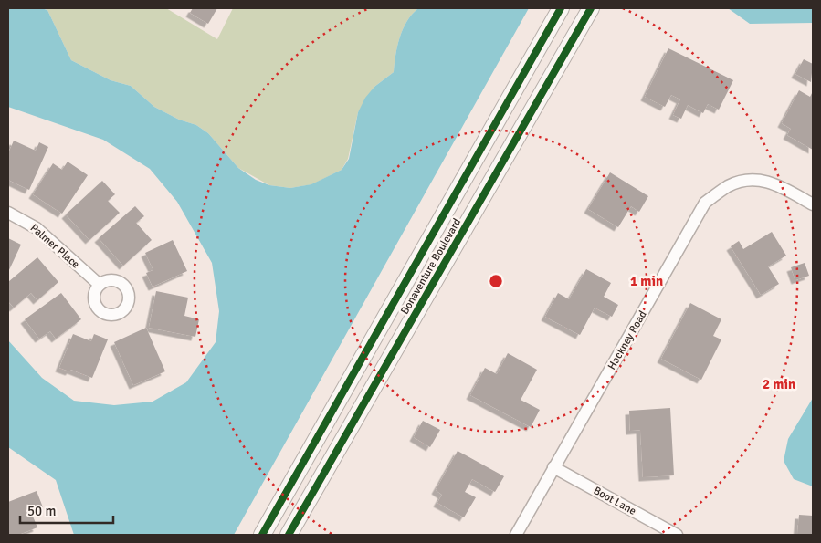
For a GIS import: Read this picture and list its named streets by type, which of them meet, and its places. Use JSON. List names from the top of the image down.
{
  "streets": {
    "main road": ["Bonaventure Boulevard"],
    "street": ["Palmer Place", "Hackney Road", "Boot Lane"]
  },
  "crossings": [
    ["Hackney Road", "Boot Lane"]
  ],
  "scale_bar": "50 m",
  "rings": ["1 min", "2 min"]
}
